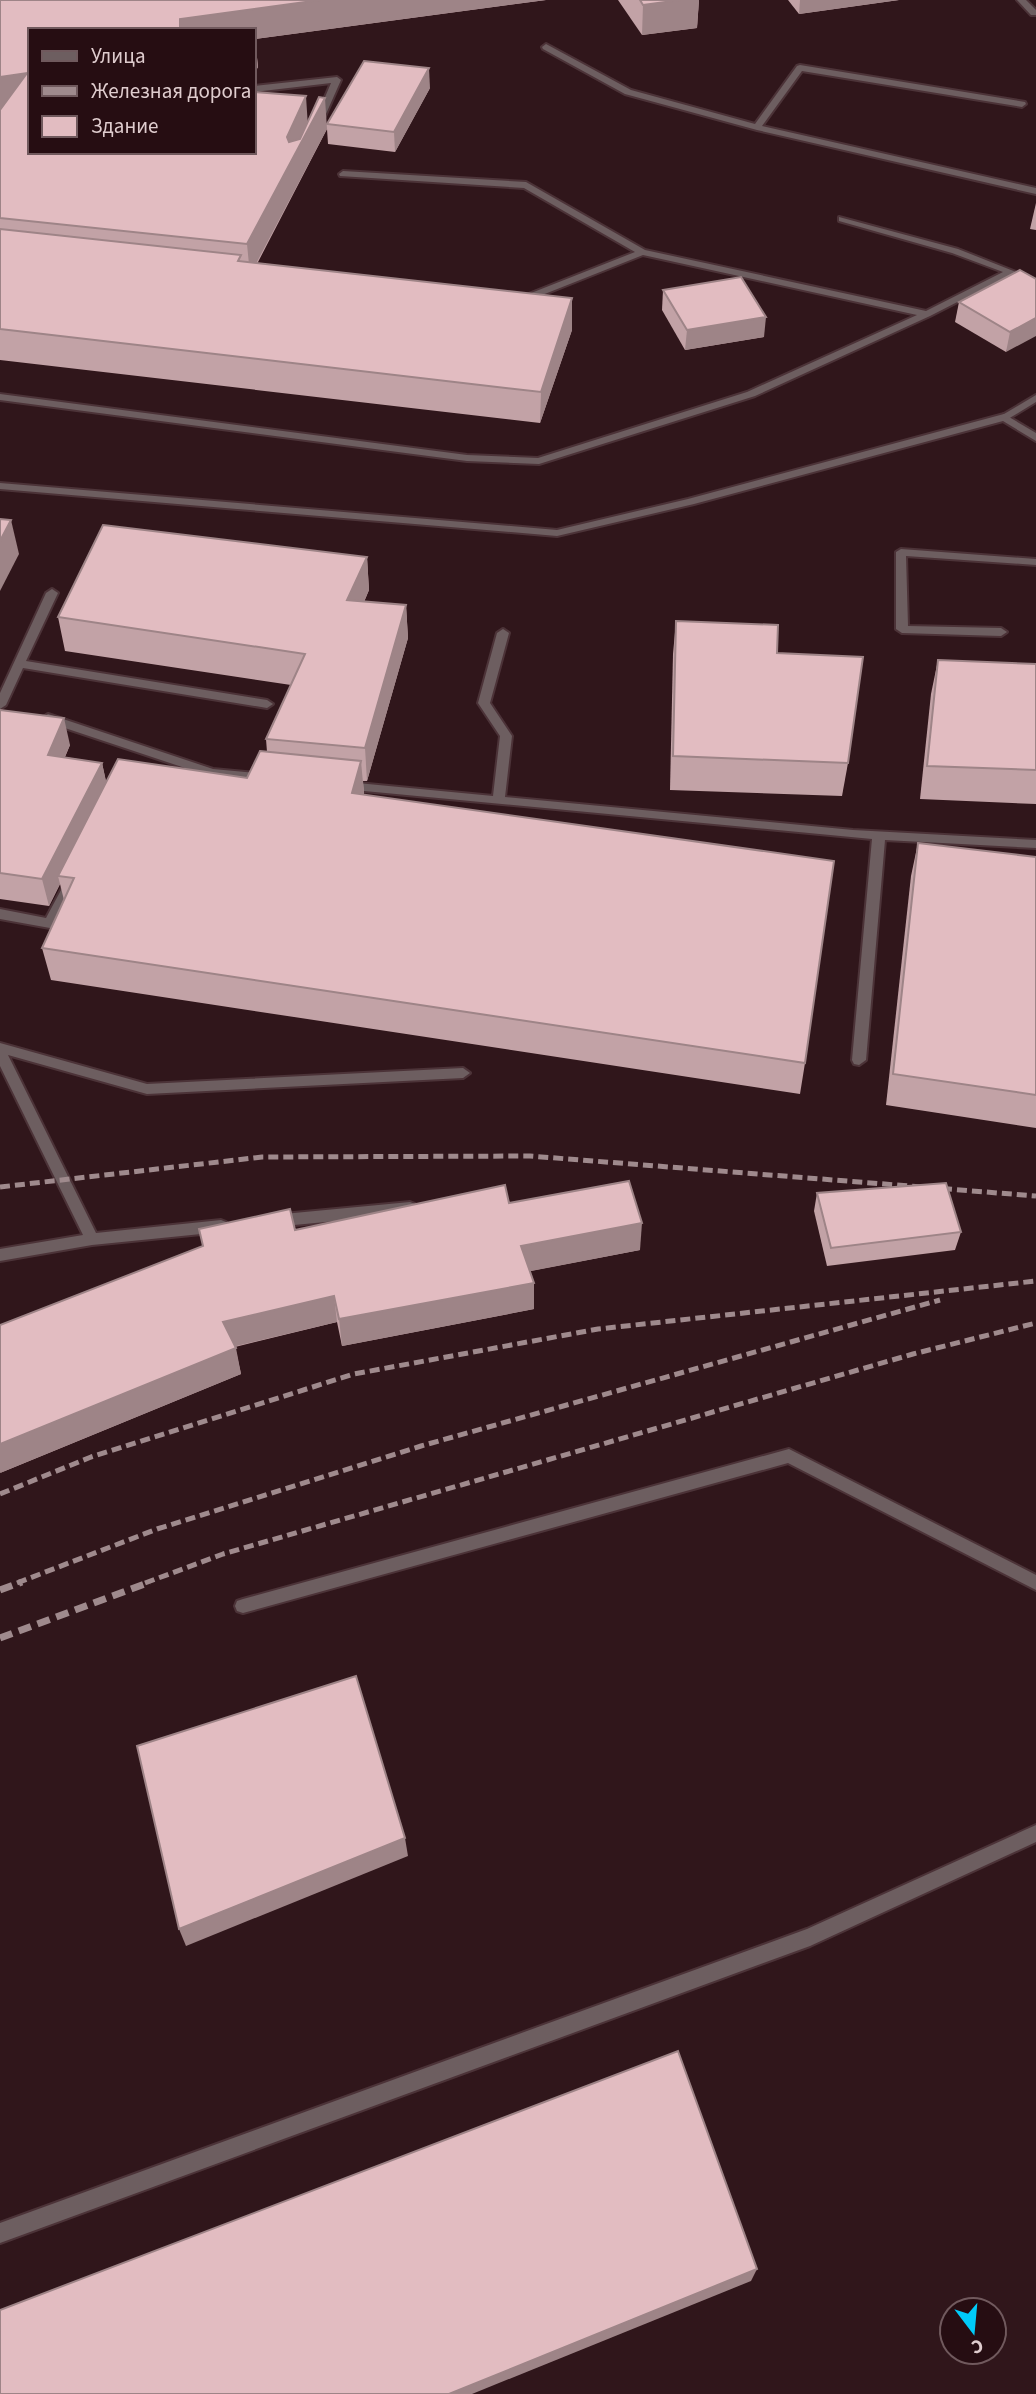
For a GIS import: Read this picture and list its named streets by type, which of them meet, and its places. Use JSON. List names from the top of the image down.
{
  "legend": ["Улица", "Железная дорога", "Здание"],
  "north": "bottom"
}
